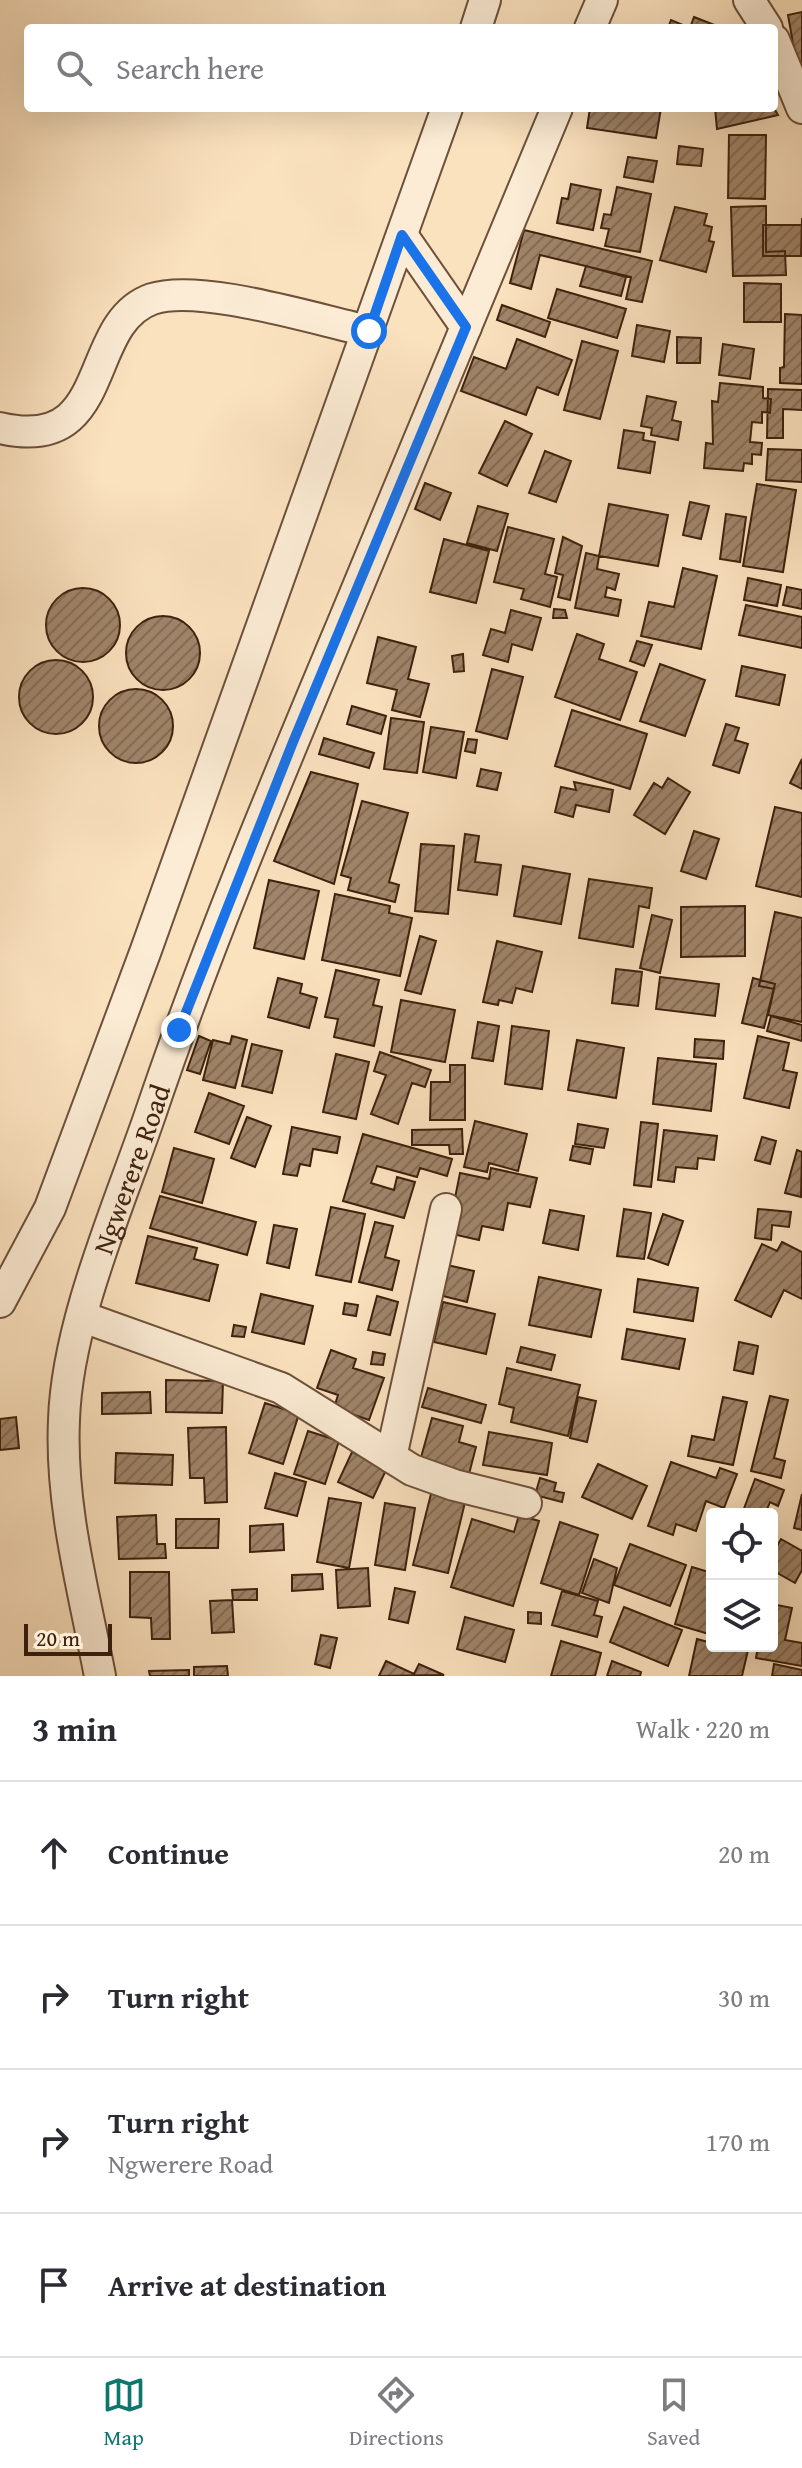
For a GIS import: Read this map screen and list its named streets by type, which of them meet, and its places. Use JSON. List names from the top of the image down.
{
  "streets": {
    "street": ["Ngwerere Road"]
  },
  "scale_bar": "20 m",
  "page": {
    "search": "Search here",
    "scale": "20 m",
    "heading": ["3 min", "Walk · 220 m"],
    "list": [
      ["Continue", "20 m"],
      ["Turn right", "30 m"],
      ["Turn right", "Ngwerere Road", "170 m"],
      "Arrive at destination"
    ],
    "nav": ["Map", "Directions", "Saved"]
  }
}
